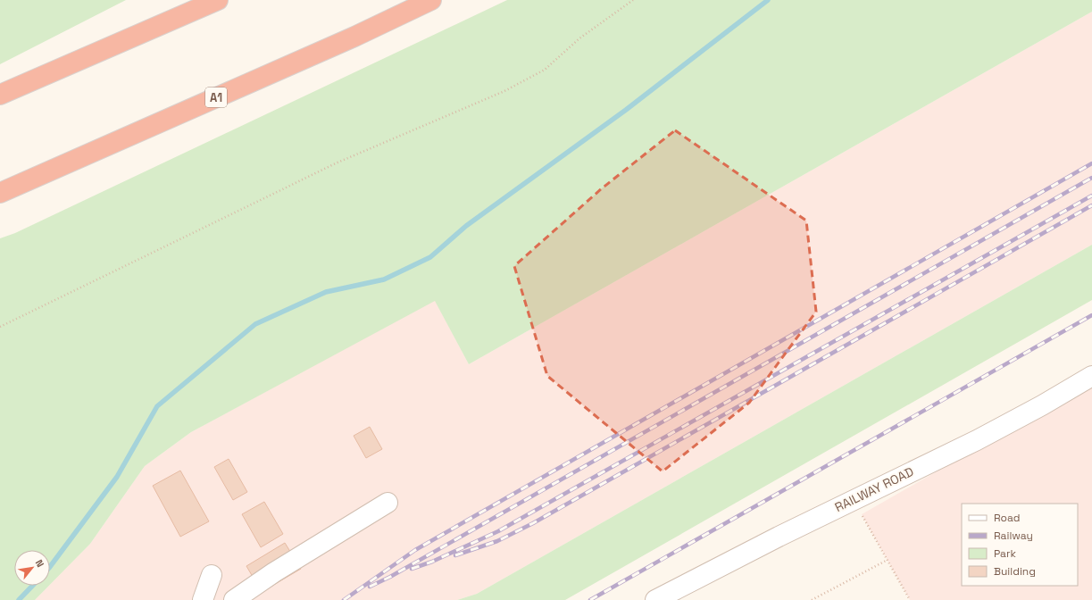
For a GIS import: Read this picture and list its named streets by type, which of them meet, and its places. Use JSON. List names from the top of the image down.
{
  "streets": {
    "highway": ["A1"],
    "street": ["RAILWAY ROAD"]
  },
  "legend": [
    "Road",
    "Railway",
    "Park",
    "Building"
  ],
  "north": "top right"
}
